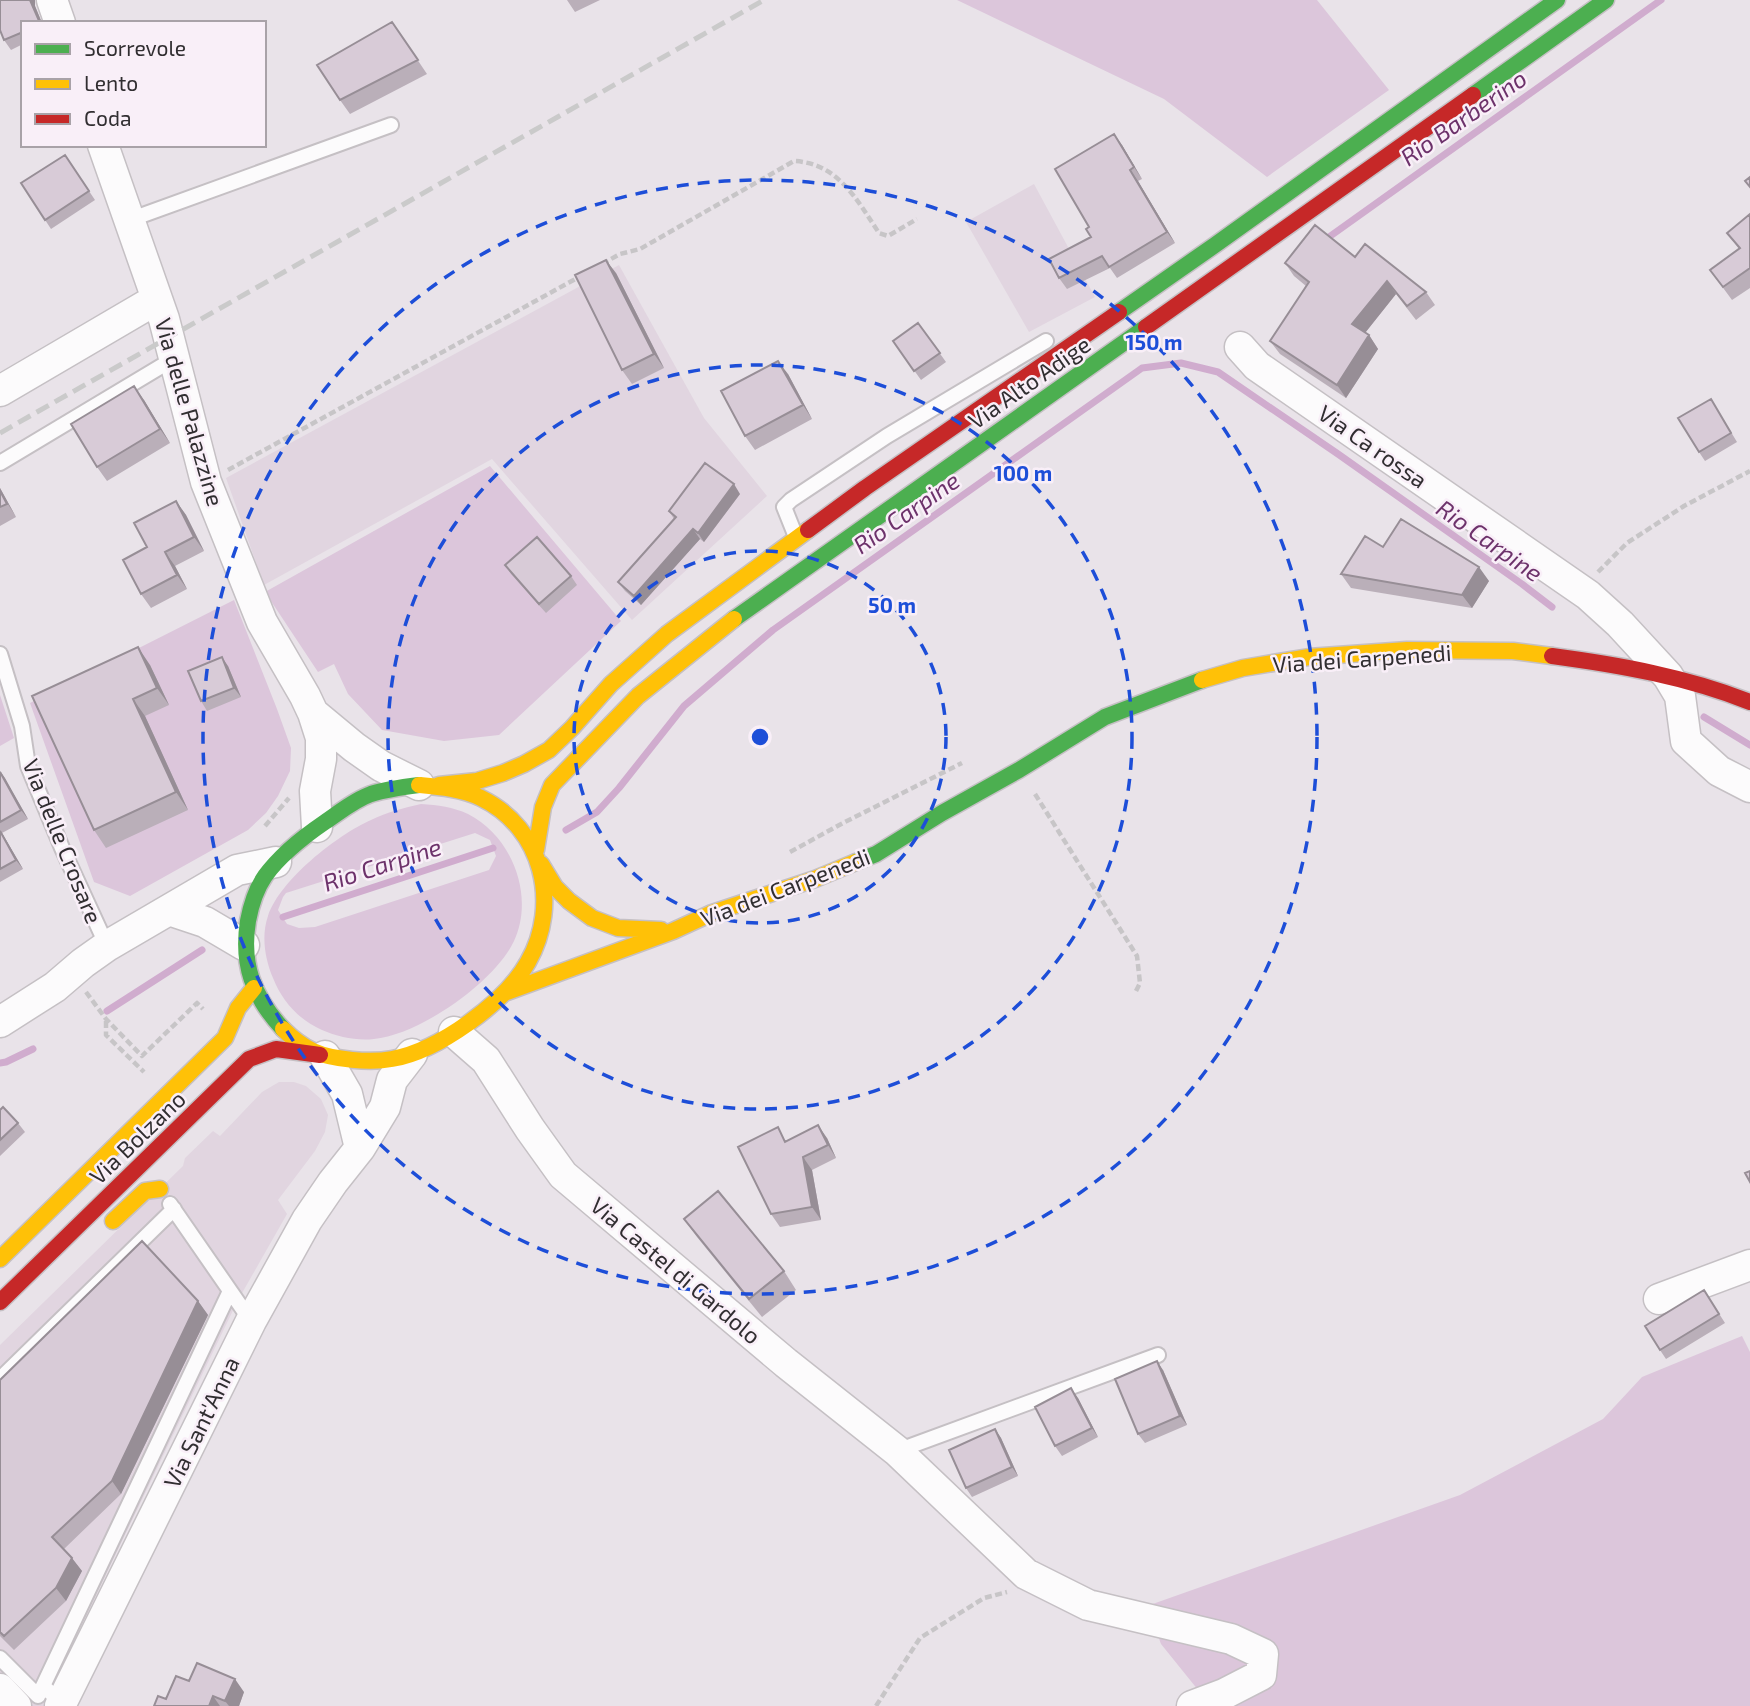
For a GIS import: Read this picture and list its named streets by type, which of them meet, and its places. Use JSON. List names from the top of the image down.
{
  "streets": {
    "main road": ["Via Alto Adige", "Via dei Carpenedi", "Via Bolzano"],
    "street": [
      "Via delle Palazzine",
      "Via Ca rossa",
      "Via delle Crosare",
      "Via Castel di Gardolo",
      "Via Sant'Anna"
    ]
  },
  "crossings": [
    ["Via Alto Adige", "Via delle Palazzine"],
    ["Via Alto Adige", "Via dei Carpenedi"],
    ["Via Alto Adige", "Via delle Crosare"],
    ["Via delle Palazzine", "Via dei Carpenedi"],
    ["Via Ca rossa", "Via dei Carpenedi"],
    ["Via dei Carpenedi", "Via Bolzano"],
    ["Via Bolzano", "Via Castel di Gardolo"],
    ["Via Bolzano", "Via Sant'Anna"]
  ],
  "water": ["Rio Barberino", "Rio Carpine"],
  "legend": ["Scorrevole", "Lento", "Coda"],
  "rings": ["150 m", "100 m", "50 m"]
}
